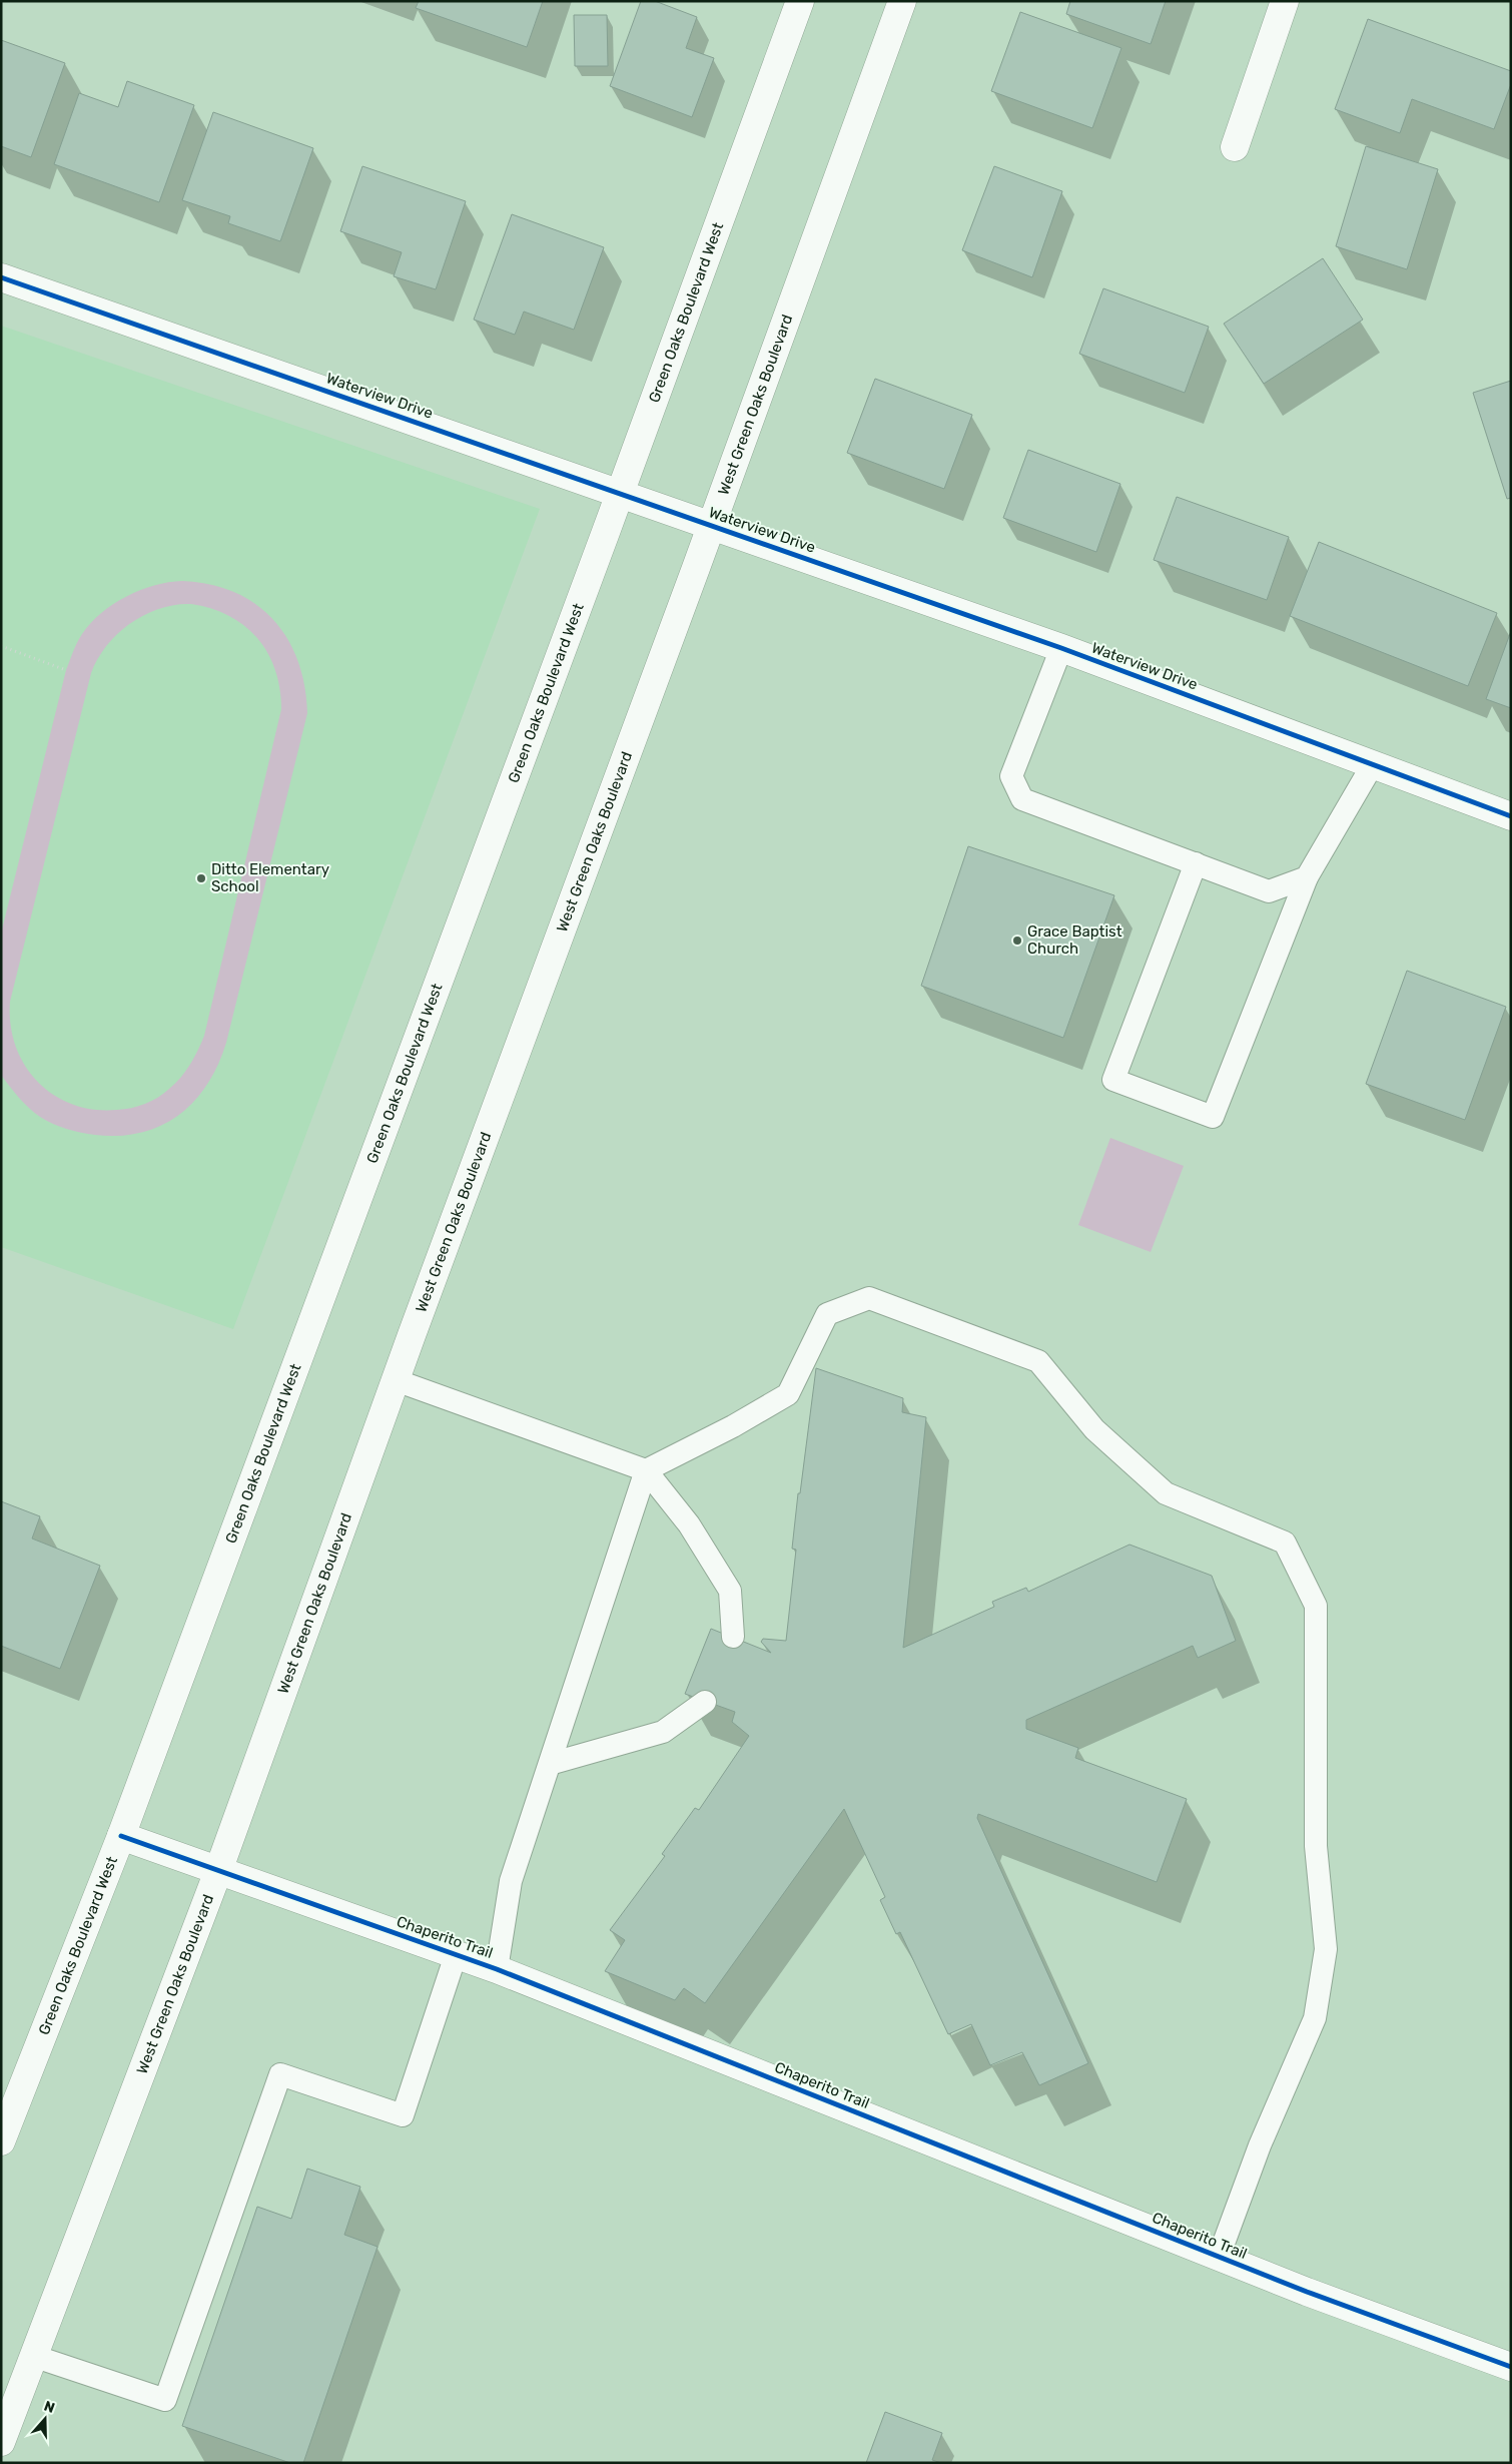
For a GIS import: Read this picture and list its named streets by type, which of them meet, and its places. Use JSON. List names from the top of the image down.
{
  "streets": {
    "main road": [
      "Green Oaks Boulevard West",
      "Waterview Drive",
      "West Green Oaks Boulevard",
      "Chaperito Trail"
    ]
  },
  "crossings": [
    ["Green Oaks Boulevard West", "Waterview Drive"],
    ["Green Oaks Boulevard West", "Chaperito Trail"],
    ["Waterview Drive", "West Green Oaks Boulevard"],
    ["West Green Oaks Boulevard", "Chaperito Trail"]
  ],
  "places": ["Ditto Elementary School", "Grace Baptist Church"],
  "north": "top"
}
